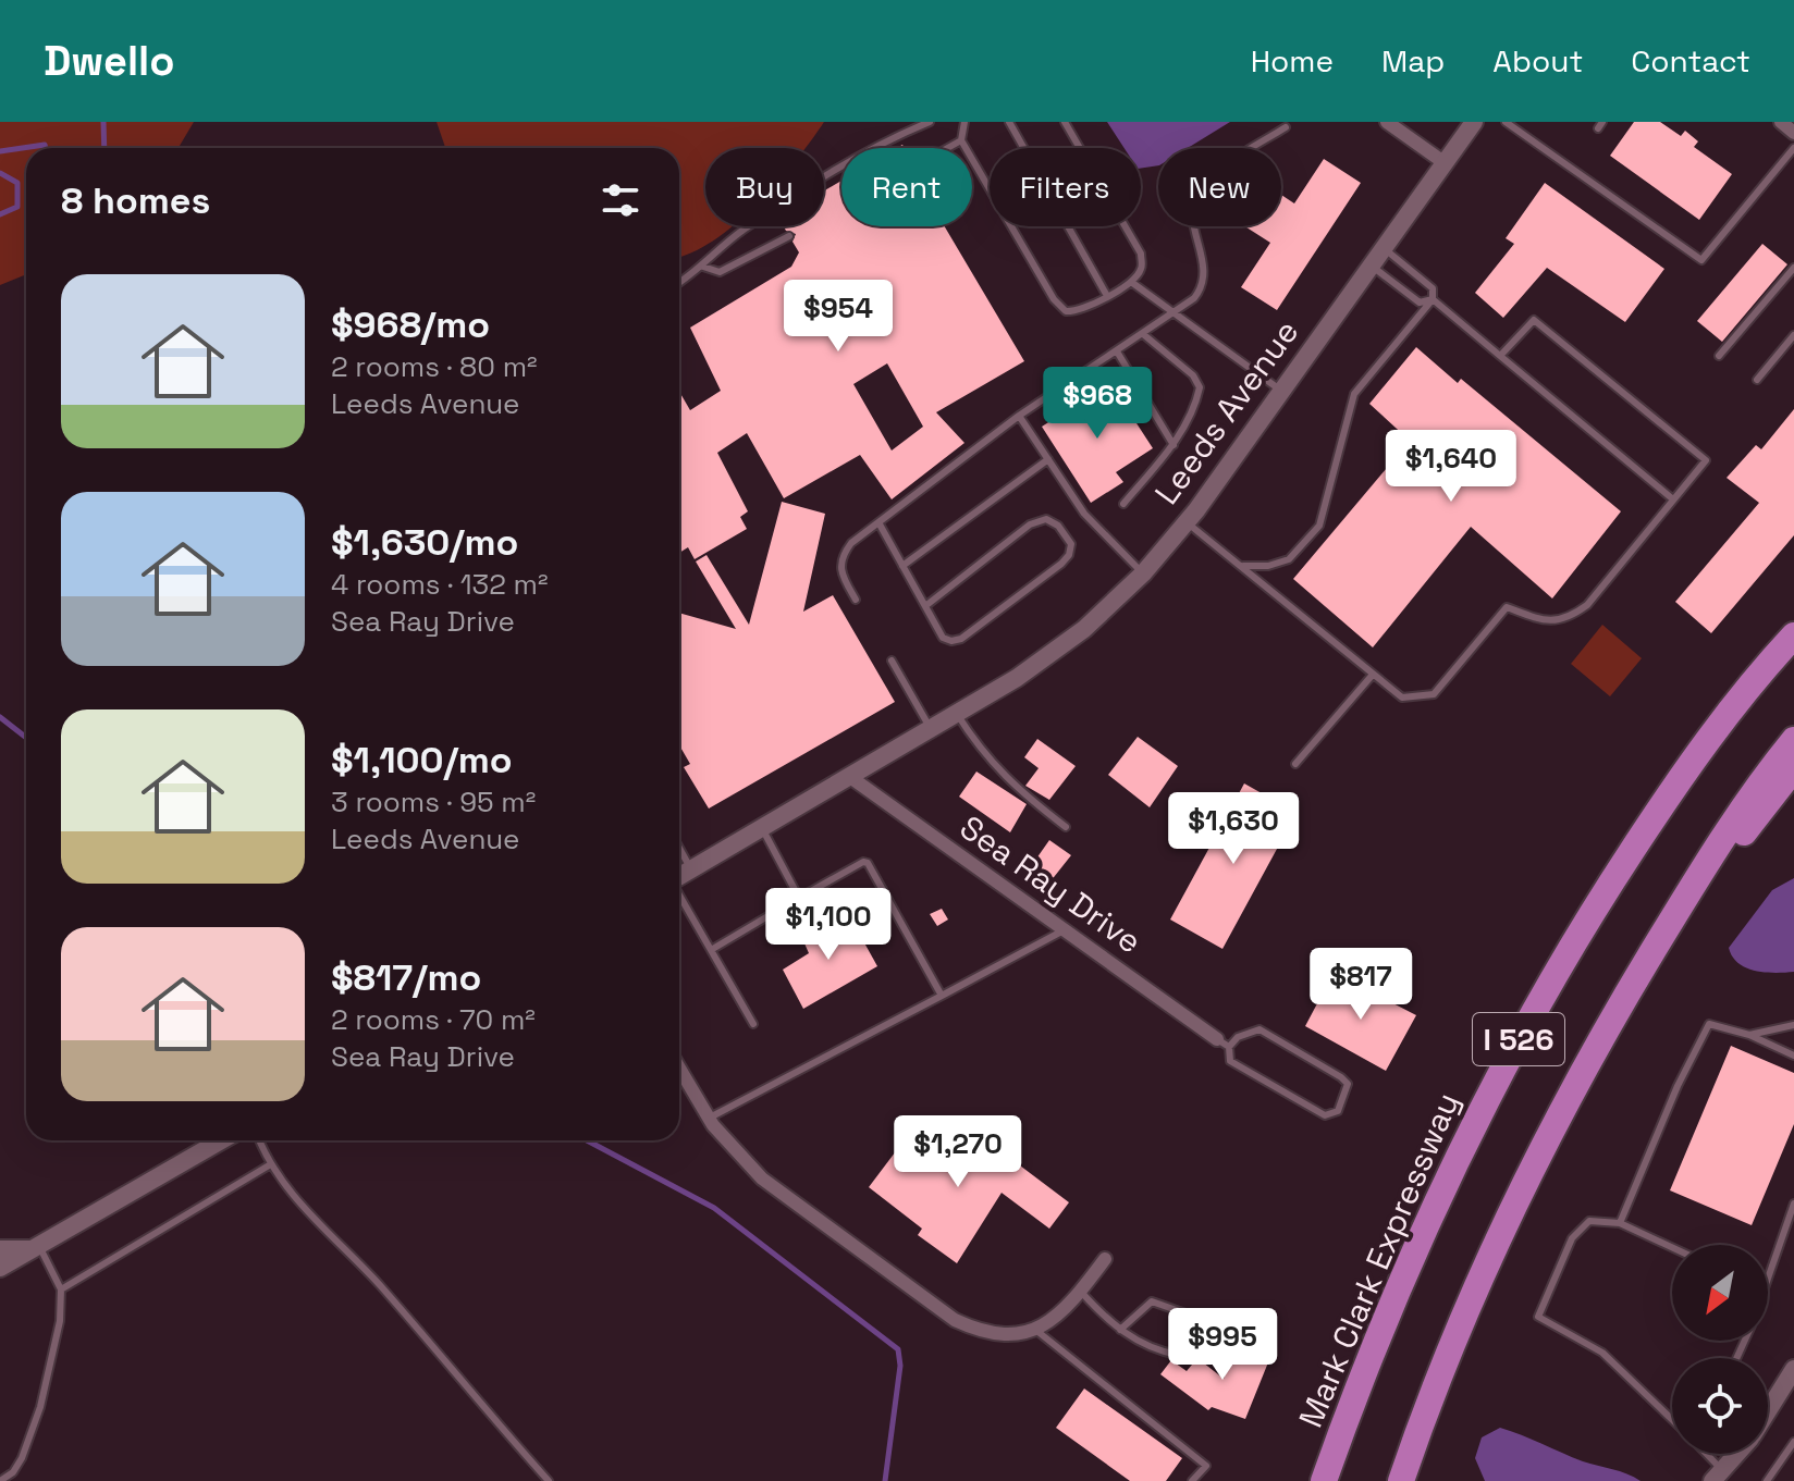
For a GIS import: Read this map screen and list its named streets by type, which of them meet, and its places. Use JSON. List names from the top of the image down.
{
  "streets": {
    "highway": ["I 526", "Mark Clark Expressway"],
    "street": ["Leeds Avenue", "Sea Ray Drive"]
  },
  "crossings": [
    ["Leeds Avenue", "Sea Ray Drive"]
  ],
  "north": "bottom left",
  "page": {
    "header": "Dwello",
    "nav": [
      "Home",
      "Map",
      "About",
      "Contact"
    ],
    "chip": [
      "Buy",
      "Rent",
      "Filters",
      "New"
    ],
    "heading": "8 homes",
    "list": [
      {
        "name": "$968/mo",
        "note": "2 rooms · 80 m² · Leeds Avenue"
      },
      {
        "name": "$1,630/mo",
        "note": "4 rooms · 132 m² · Sea Ray Drive"
      },
      {
        "name": "$1,100/mo",
        "note": "3 rooms · 95 m² · Leeds Avenue"
      },
      {
        "name": "$817/mo",
        "note": "2 rooms · 70 m² · Sea Ray Drive"
      }
    ],
    "price": [
      "$954",
      "$968",
      "$1,640",
      "$1,630",
      "$1,100",
      "$817",
      "$1,270",
      "$995"
    ]
  }
}
